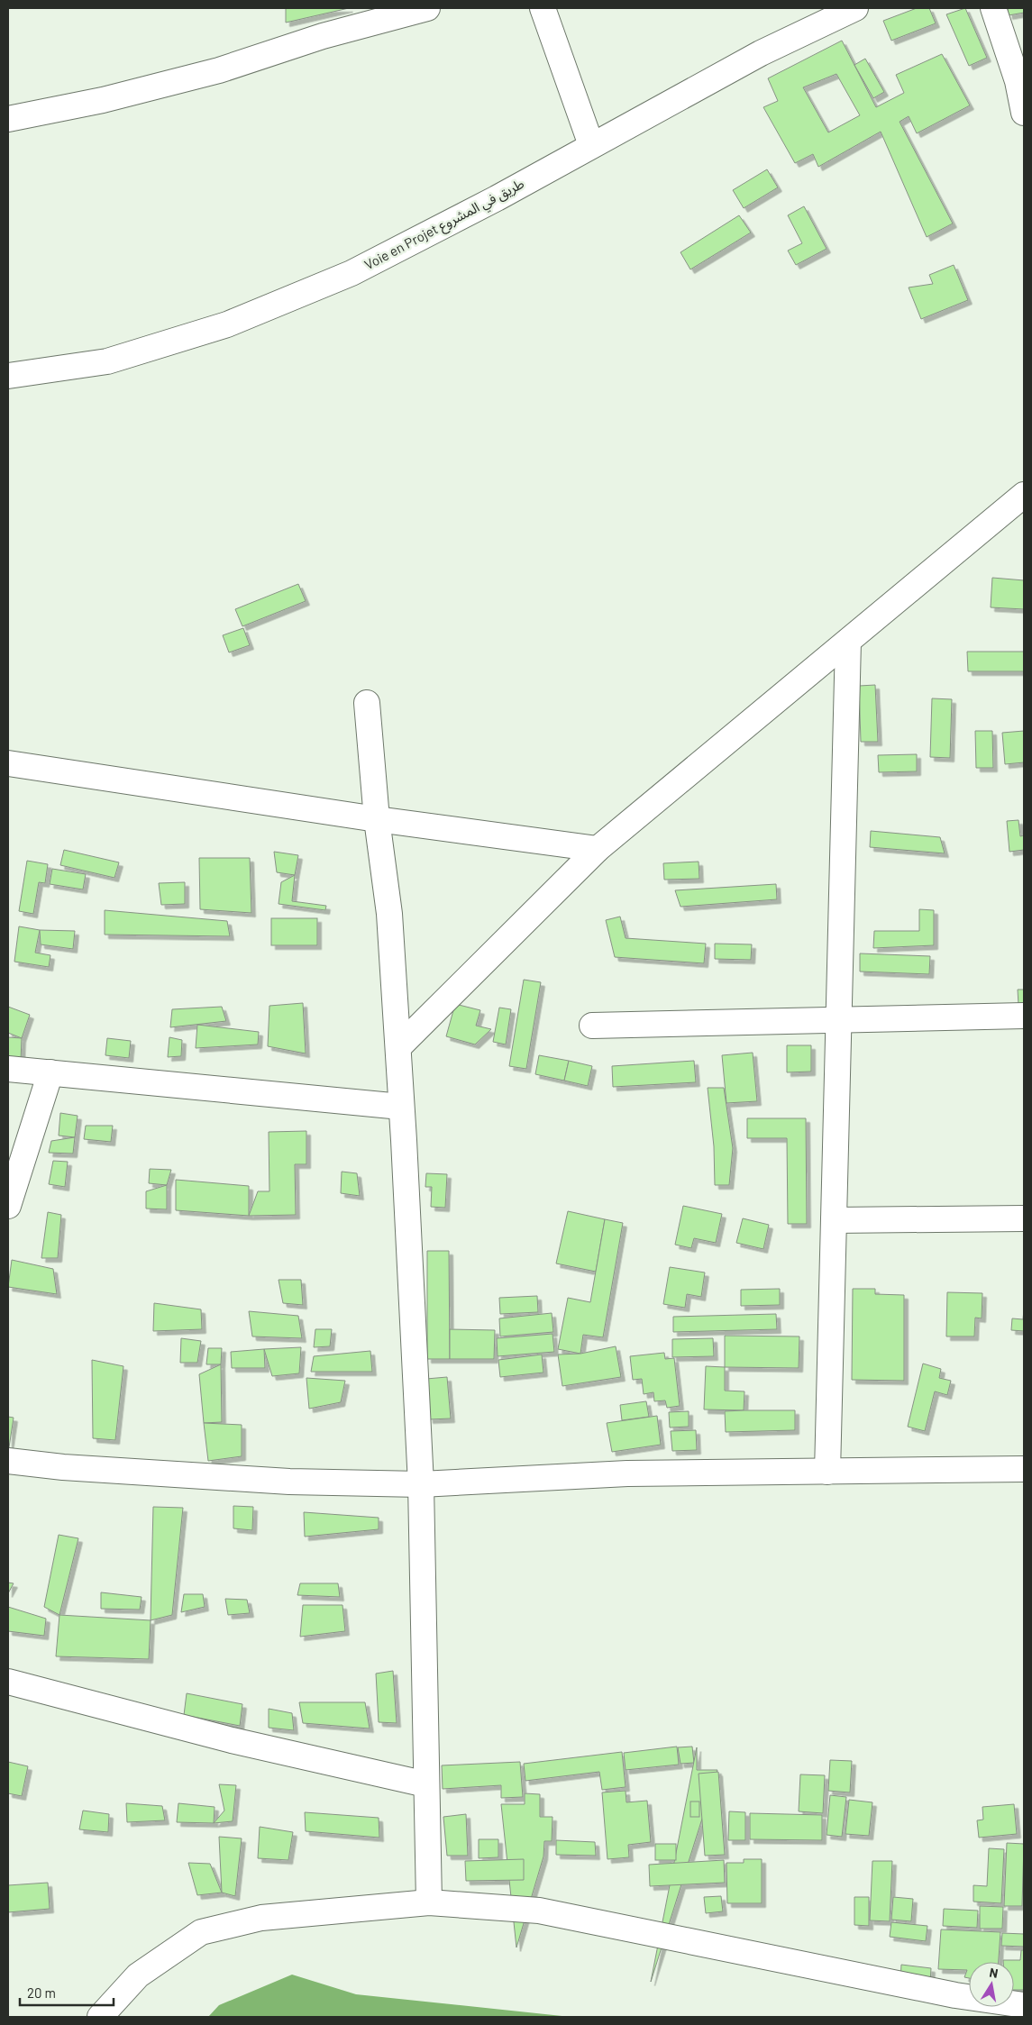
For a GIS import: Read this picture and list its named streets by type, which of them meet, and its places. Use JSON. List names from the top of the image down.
{
  "streets": {
    "street": ["Voie en Projet طريق في المشروع"]
  },
  "scale_bar": "20 m",
  "north": "top"
}
